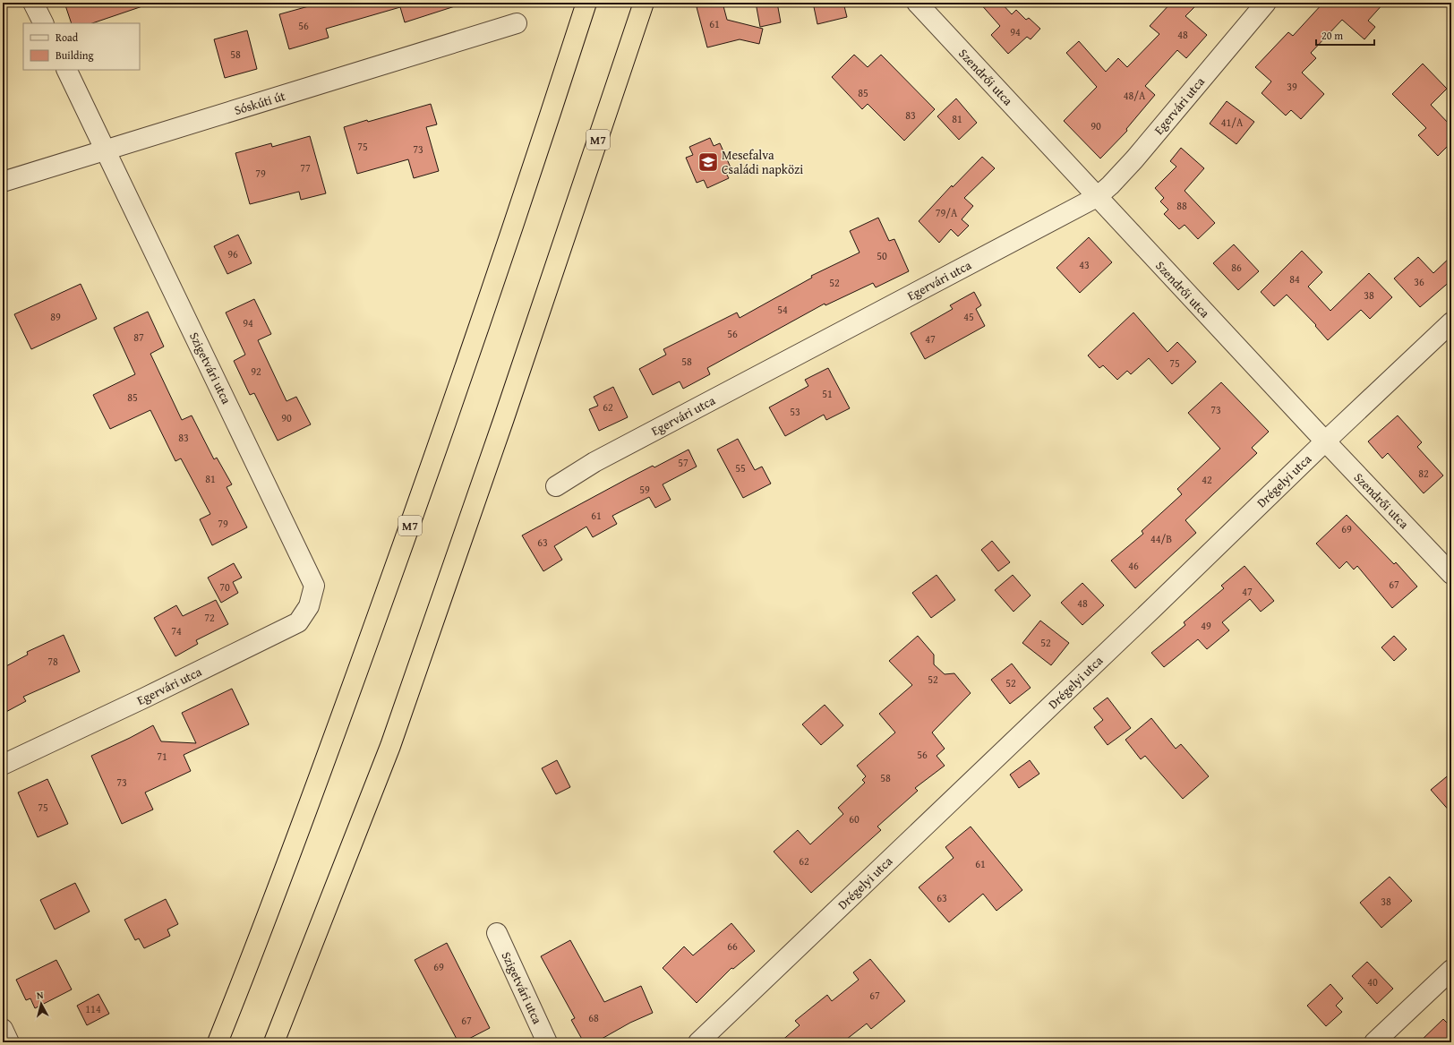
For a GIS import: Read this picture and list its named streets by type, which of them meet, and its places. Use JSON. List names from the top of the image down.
{
  "streets": {
    "highway": ["M7"],
    "street": [
      "Szendrői utca",
      "Sóskúti út",
      "Egervári utca",
      "Szigetvári utca",
      "Drégelyi utca"
    ]
  },
  "crossings": [
    ["Szendrői utca", "Egervári utca"],
    ["Szendrői utca", "Drégelyi utca"],
    ["Sóskúti út", "Szigetvári utca"],
    ["Egervári utca", "Szigetvári utca"]
  ],
  "places": {
    "school or university": ["Mesefalva Családi napközi"]
  },
  "house_numbers": [
    "61",
    "56",
    "94",
    "48",
    "58",
    "39",
    "85",
    "48/A",
    "83",
    "81",
    "41/A",
    "90",
    "75",
    "73",
    "77",
    "79",
    "88",
    "79/A",
    "96",
    "50",
    "43",
    "86",
    "84",
    "36",
    "52",
    "38",
    "54",
    "89",
    "45",
    "94",
    "56",
    "87",
    "47",
    "58",
    "75",
    "92",
    "51",
    "85",
    "62",
    "73",
    "53",
    "90",
    "83",
    "57",
    "55",
    "82",
    "81",
    "42",
    "59",
    "61",
    "79",
    "69",
    "44/B",
    "63",
    "46",
    "67",
    "70",
    "47",
    "48",
    "72",
    "49",
    "74",
    "52",
    "78",
    "52",
    "52",
    "56",
    "71",
    "58",
    "73",
    "75",
    "60",
    "62",
    "61",
    "63",
    "38",
    "66",
    "69",
    "40",
    "67",
    "114",
    "68",
    "67"
  ],
  "legend": ["Road", "Building"],
  "scale_bar": "20 m",
  "north": "top"
}
